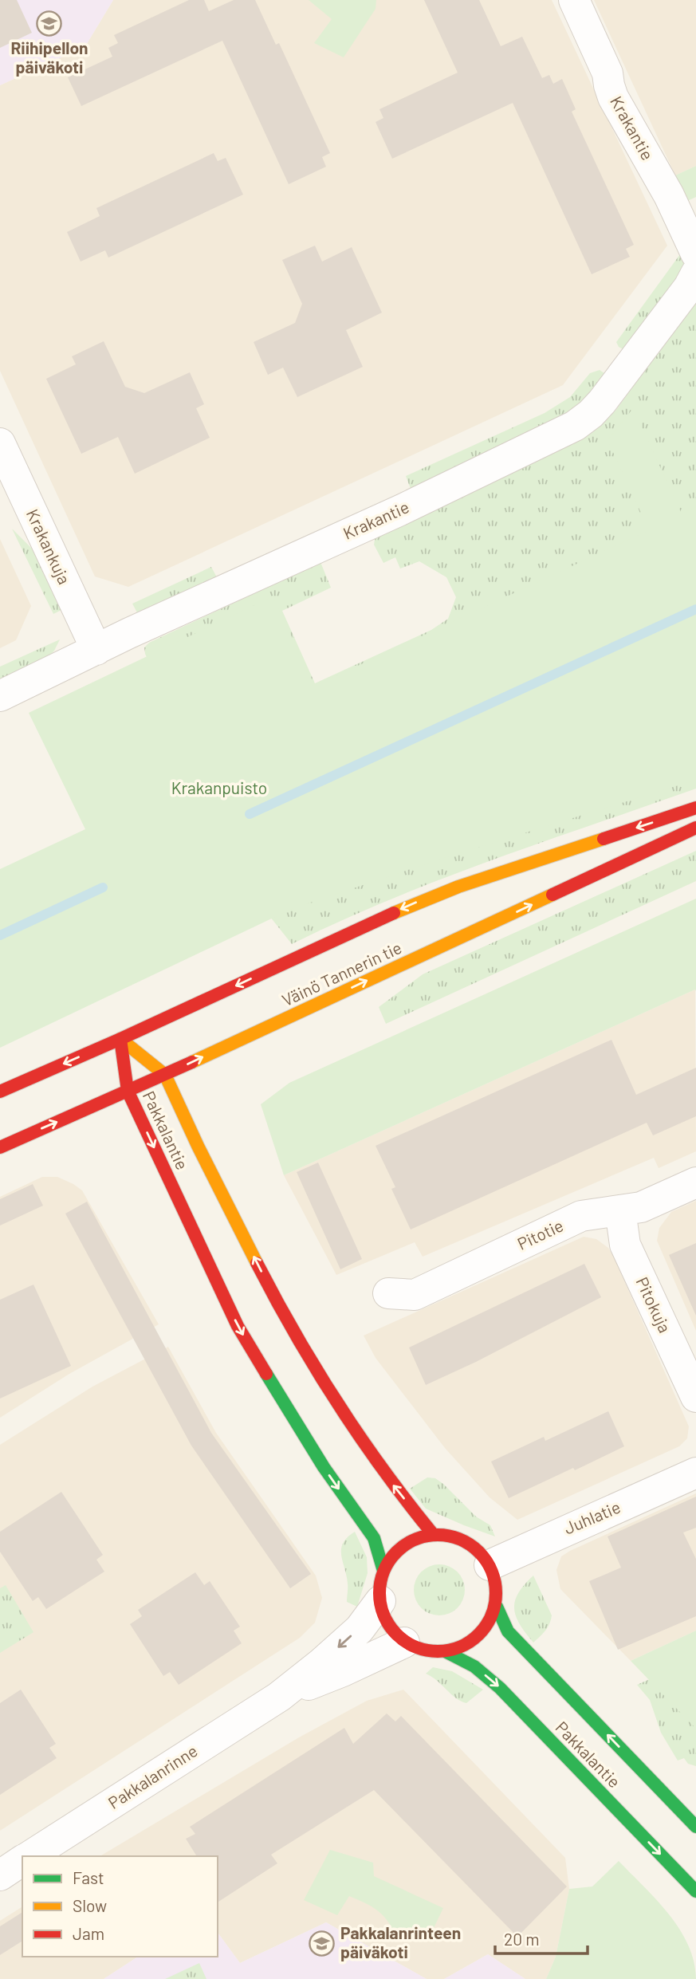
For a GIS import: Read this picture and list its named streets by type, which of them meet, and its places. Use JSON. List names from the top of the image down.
{
  "streets": {
    "street": [
      "Krakantie",
      "Krakankuja",
      "Väinö Tannerin tie",
      "Pakkalantie",
      "Pitotie",
      "Pitokuja",
      "Juhlatie",
      "Pakkalanrinne"
    ]
  },
  "crossings": [
    ["Krakantie", "Krakankuja"],
    ["Väinö Tannerin tie", "Pakkalantie"],
    ["Pakkalantie", "Juhlatie"],
    ["Pakkalantie", "Pakkalanrinne"],
    ["Pitotie", "Pitokuja"],
    ["Juhlatie", "Pakkalanrinne"]
  ],
  "parks": ["Krakanpuisto"],
  "places": {
    "school or university": ["Riihipellon päiväkoti", "Pakkalanrinteen päiväkoti"]
  },
  "legend": ["Fast", "Slow", "Jam"],
  "scale_bar": "20 m"
}
